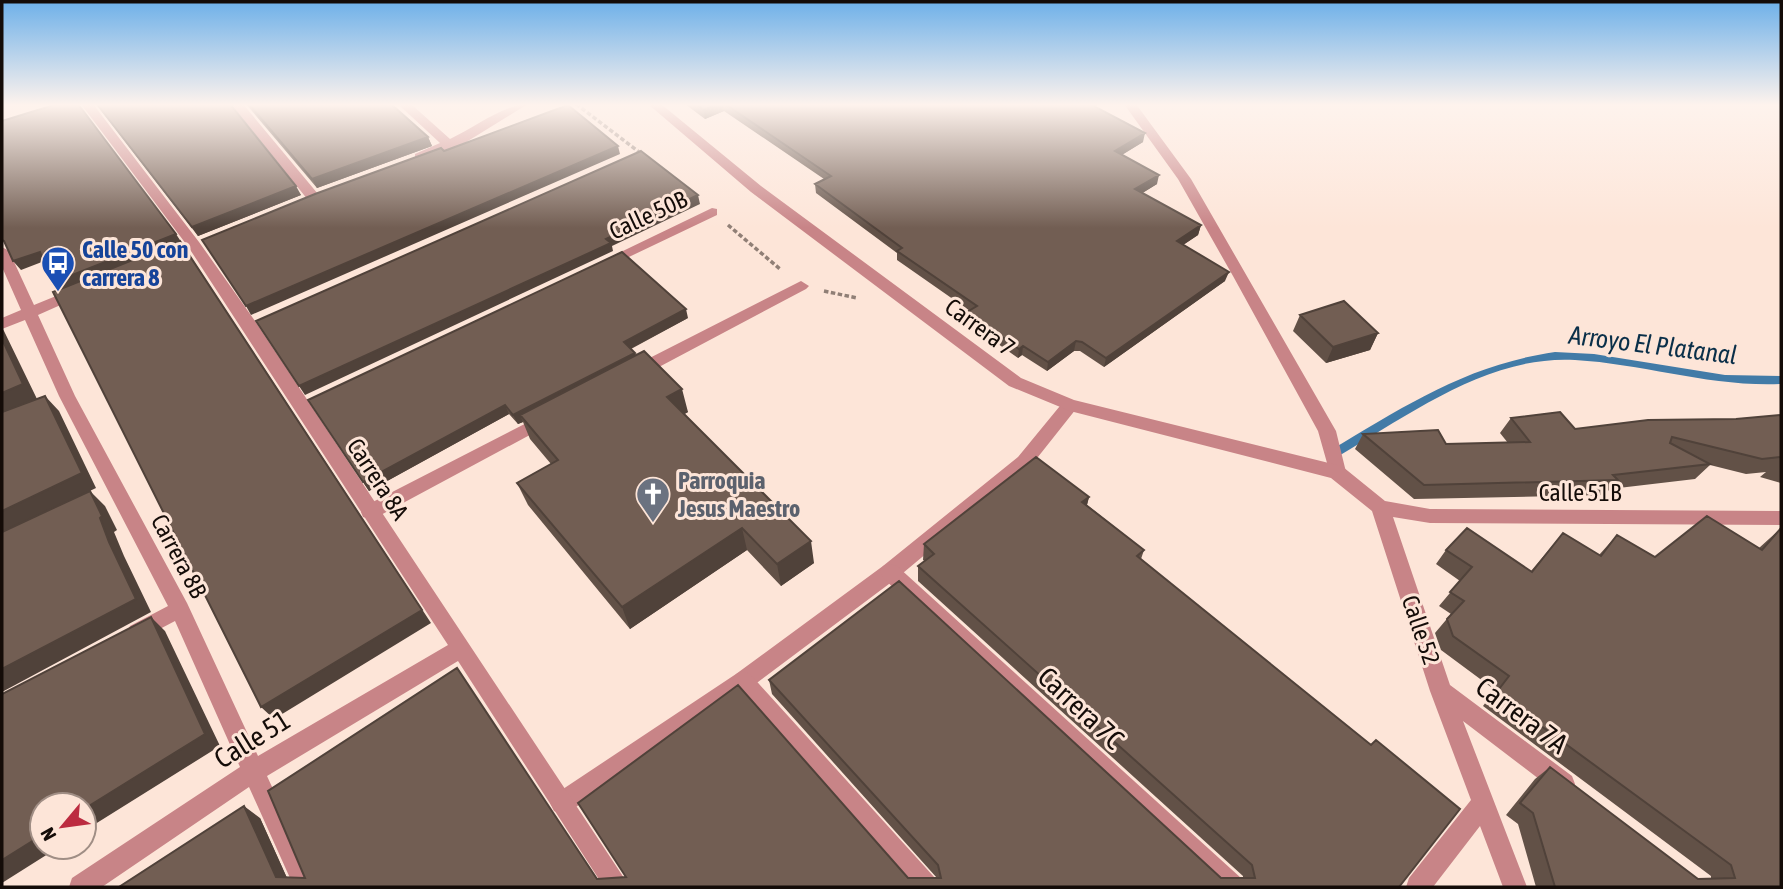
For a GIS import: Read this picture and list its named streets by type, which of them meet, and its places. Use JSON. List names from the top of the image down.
{
  "streets": {
    "street": [
      "Calle 50B",
      "Carrera 7",
      "Carrera 8A",
      "Calle 51B",
      "Carrera 8B",
      "Calle 52",
      "Carrera 7C",
      "Carrera 7A",
      "Calle 51"
    ]
  },
  "crossings": [
    ["Carrera 8A", "Calle 51"],
    ["Calle 51B", "Calle 52"],
    ["Carrera 8B", "Calle 51"],
    ["Calle 52", "Carrera 7A"]
  ],
  "water": ["Arroyo El Platanal"],
  "places": {
    "bus stop": ["Calle 50 con carrera 8"],
    "church": ["Parroquia Jesus Maestro"]
  },
  "north": "bottom left"
}
